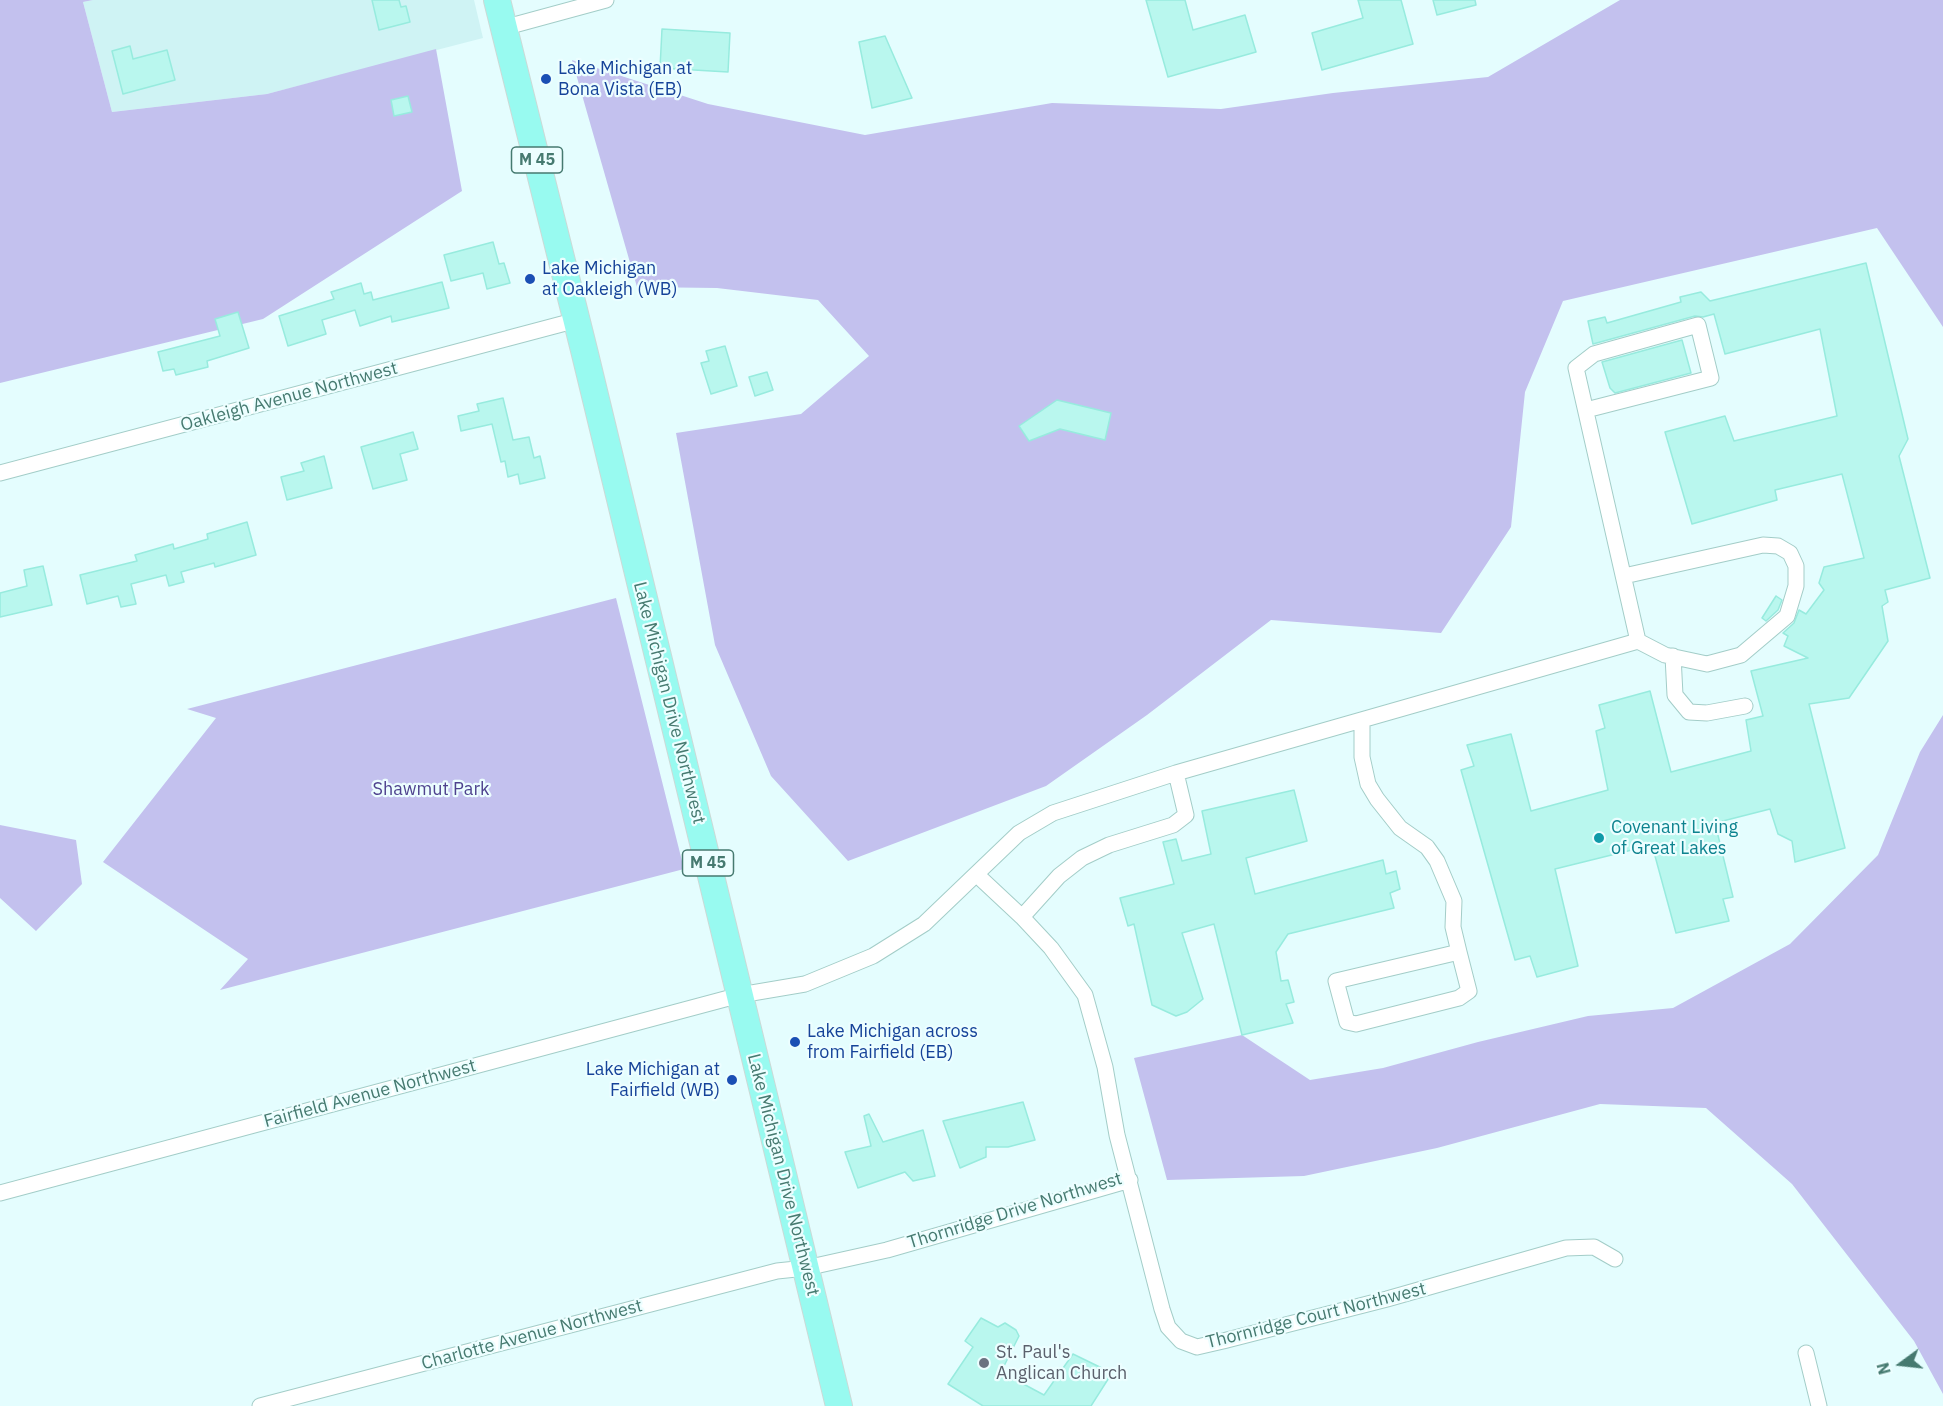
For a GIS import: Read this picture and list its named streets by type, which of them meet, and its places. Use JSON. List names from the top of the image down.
{
  "streets": {
    "highway": ["M 45", "Lake Michigan Drive Northwest"],
    "street": [
      "Oakleigh Avenue Northwest",
      "Fairfield Avenue Northwest",
      "Thornridge Drive Northwest",
      "Thornridge Court Northwest",
      "Charlotte Avenue Northwest"
    ]
  },
  "crossings": [
    ["Oakleigh Avenue Northwest", "Lake Michigan Drive Northwest"],
    ["Lake Michigan Drive Northwest", "Fairfield Avenue Northwest"],
    ["Lake Michigan Drive Northwest", "Thornridge Drive Northwest"],
    ["Lake Michigan Drive Northwest", "Charlotte Avenue Northwest"],
    ["Fairfield Avenue Northwest", "Thornridge Drive Northwest"],
    ["Thornridge Drive Northwest", "Thornridge Court Northwest"],
    ["Thornridge Drive Northwest", "Charlotte Avenue Northwest"]
  ],
  "parks": ["Shawmut Park"],
  "places": [
    "Lake Michigan at Bona Vista (EB)",
    "Lake Michigan at Oakleigh (WB)",
    "Covenant Living of Great Lakes",
    "Lake Michigan across from Fairfield (EB)",
    "Lake Michigan at Fairfield (WB)",
    "St. Paul's Anglican Church"
  ],
  "north": "left"
}
